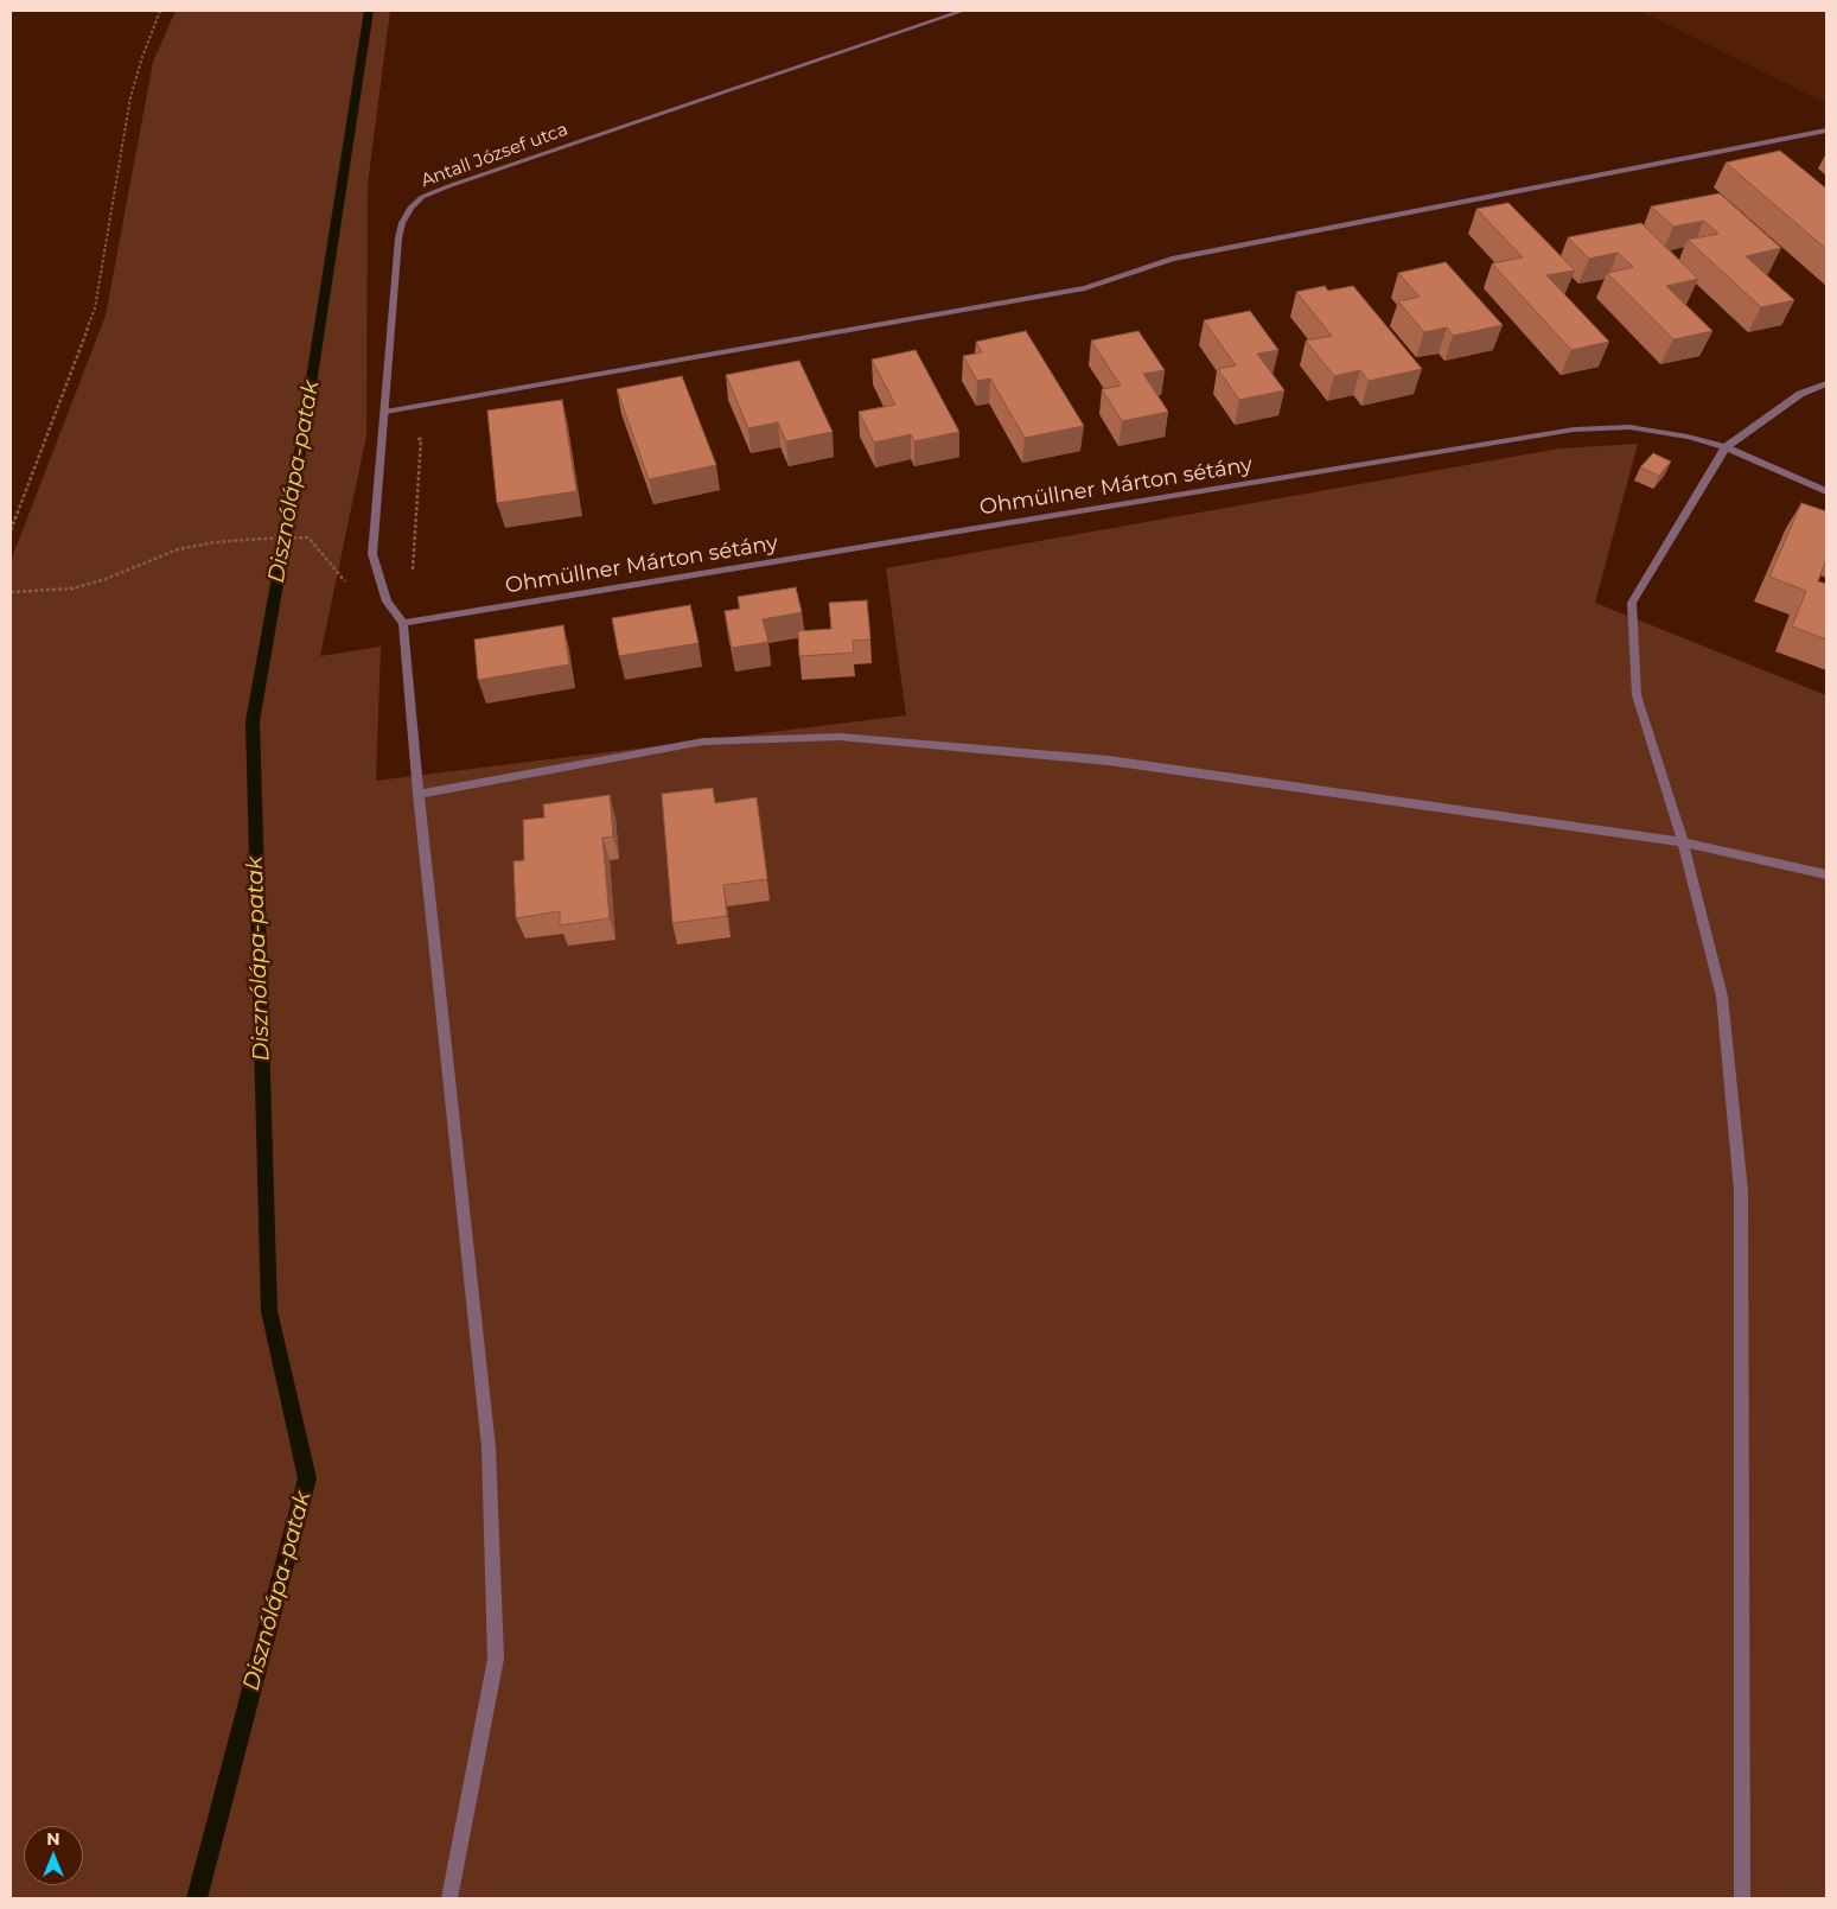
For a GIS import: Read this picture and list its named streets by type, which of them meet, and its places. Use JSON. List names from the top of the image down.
{
  "streets": {
    "street": ["Antall József utca", "Ohmüllner Márton sétány"]
  },
  "crossings": [
    ["Antall József utca", "Ohmüllner Márton sétány"]
  ],
  "water": ["Disznólápa-patak"],
  "north": "top"
}
